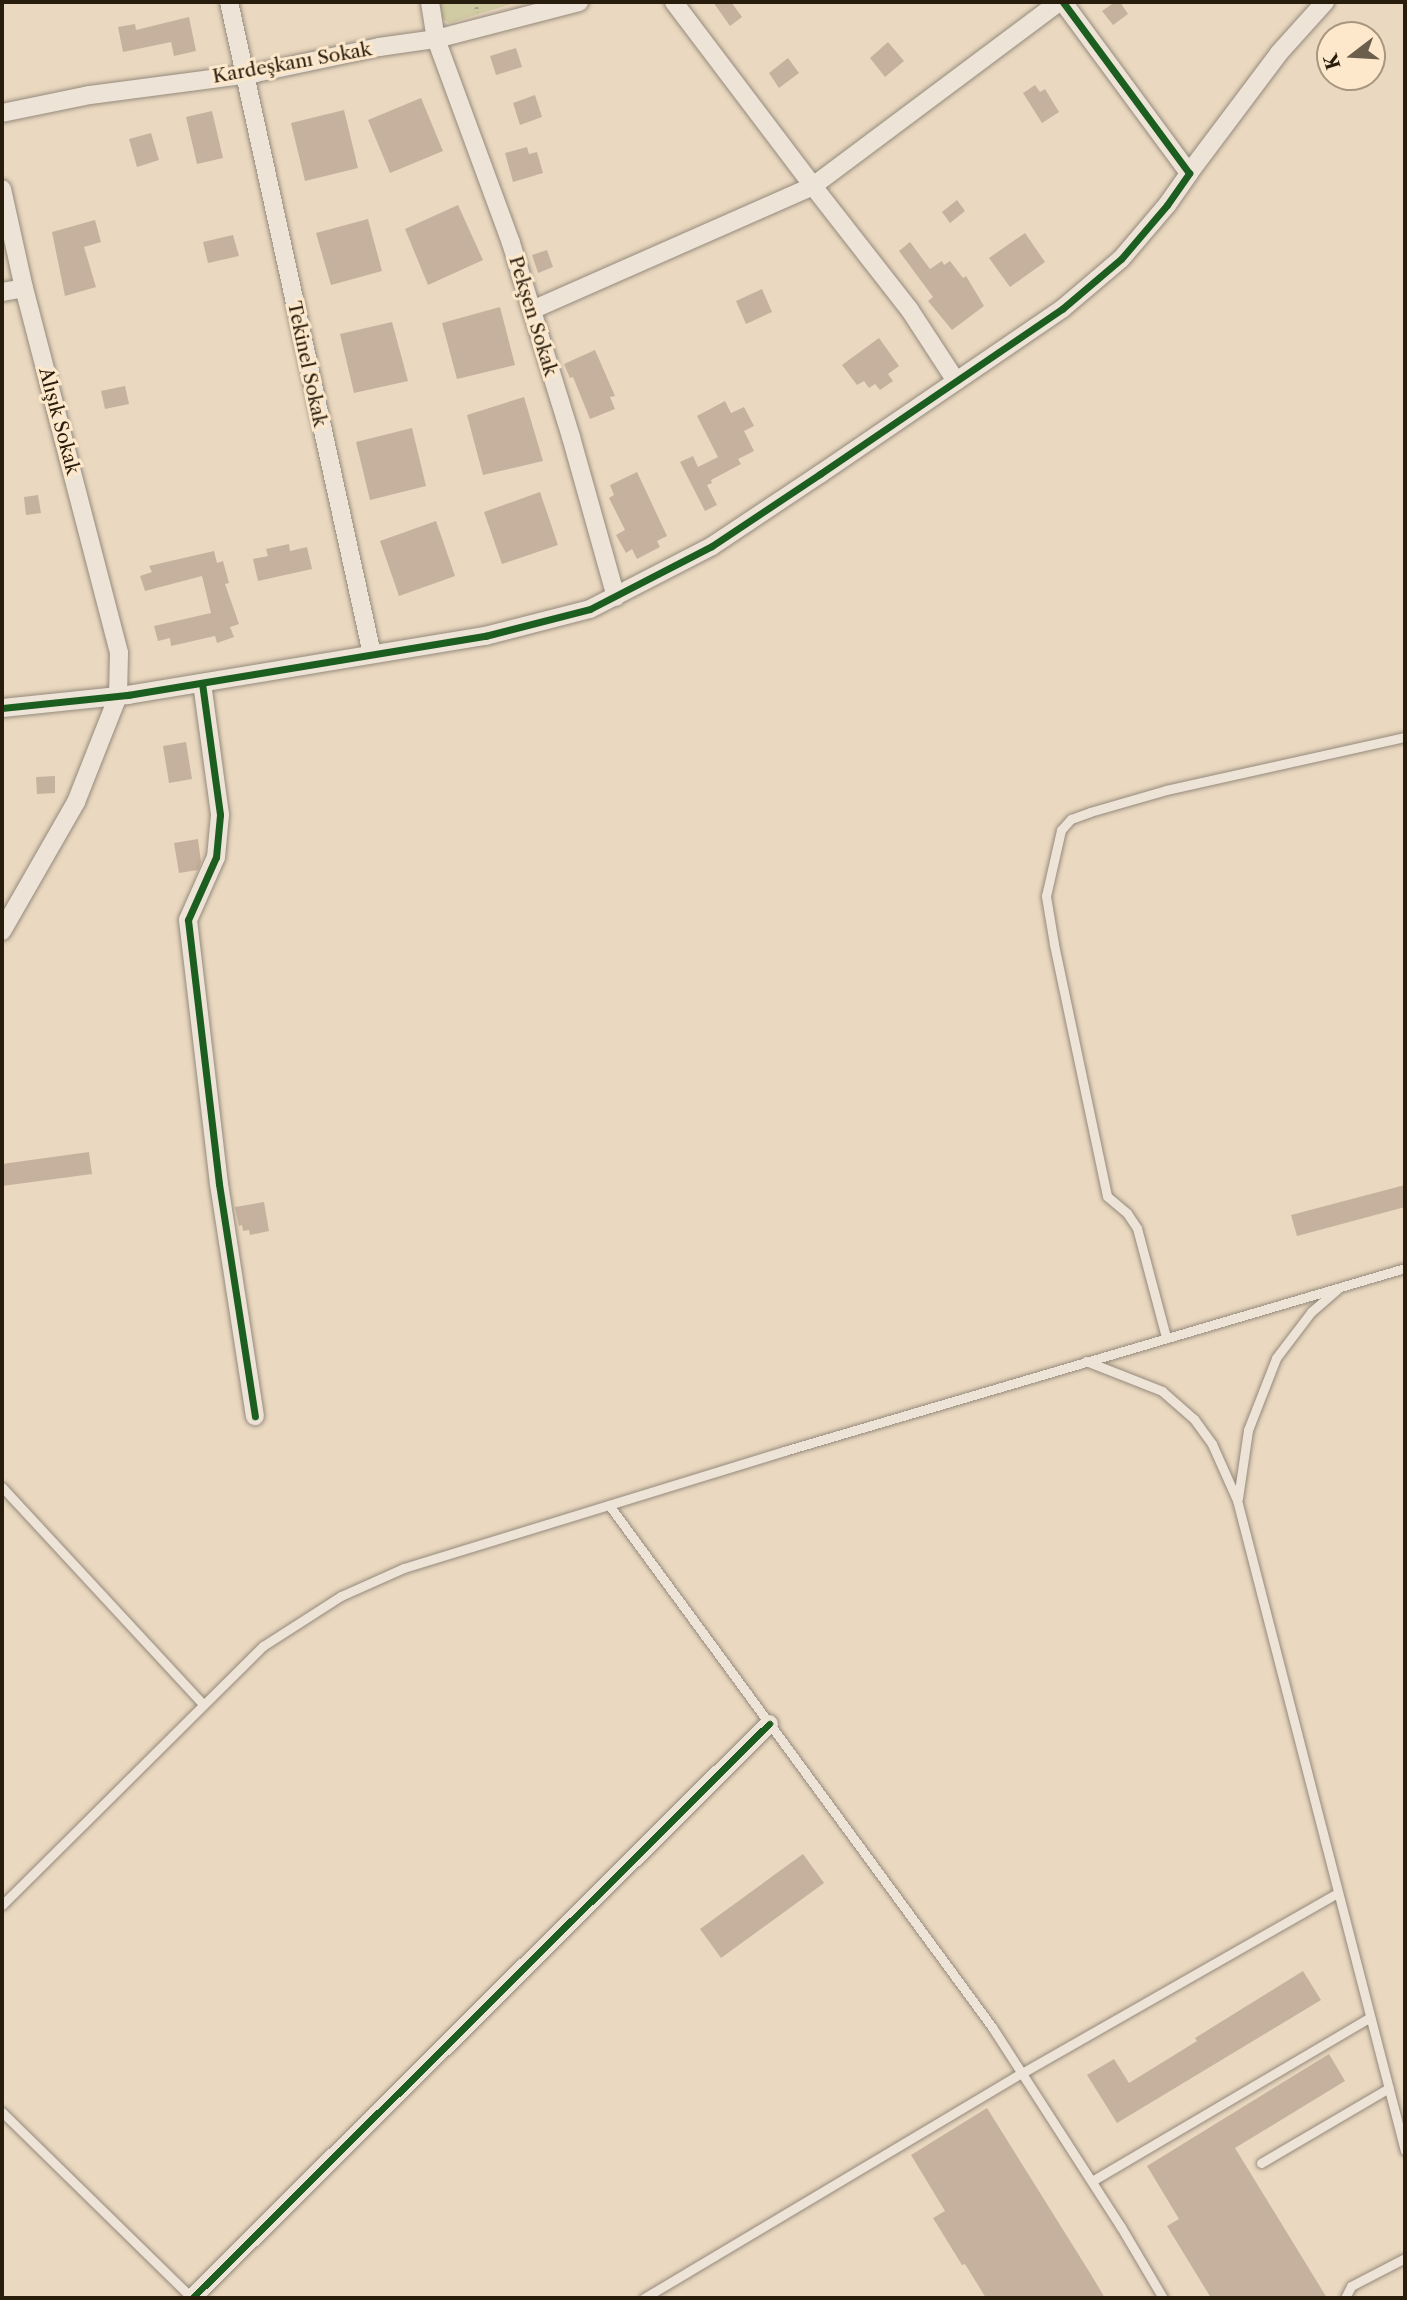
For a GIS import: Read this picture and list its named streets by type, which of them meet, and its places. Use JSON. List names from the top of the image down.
{
  "streets": {
    "street": [
      "Kardeşkanı Sokak",
      "Pekşen Sokak",
      "Tekinel Sokak",
      "Alışık Sokak"
    ]
  },
  "crossings": [
    ["Kardeşkanı Sokak", "Pekşen Sokak"],
    ["Kardeşkanı Sokak", "Tekinel Sokak"]
  ],
  "north": "left"
}
